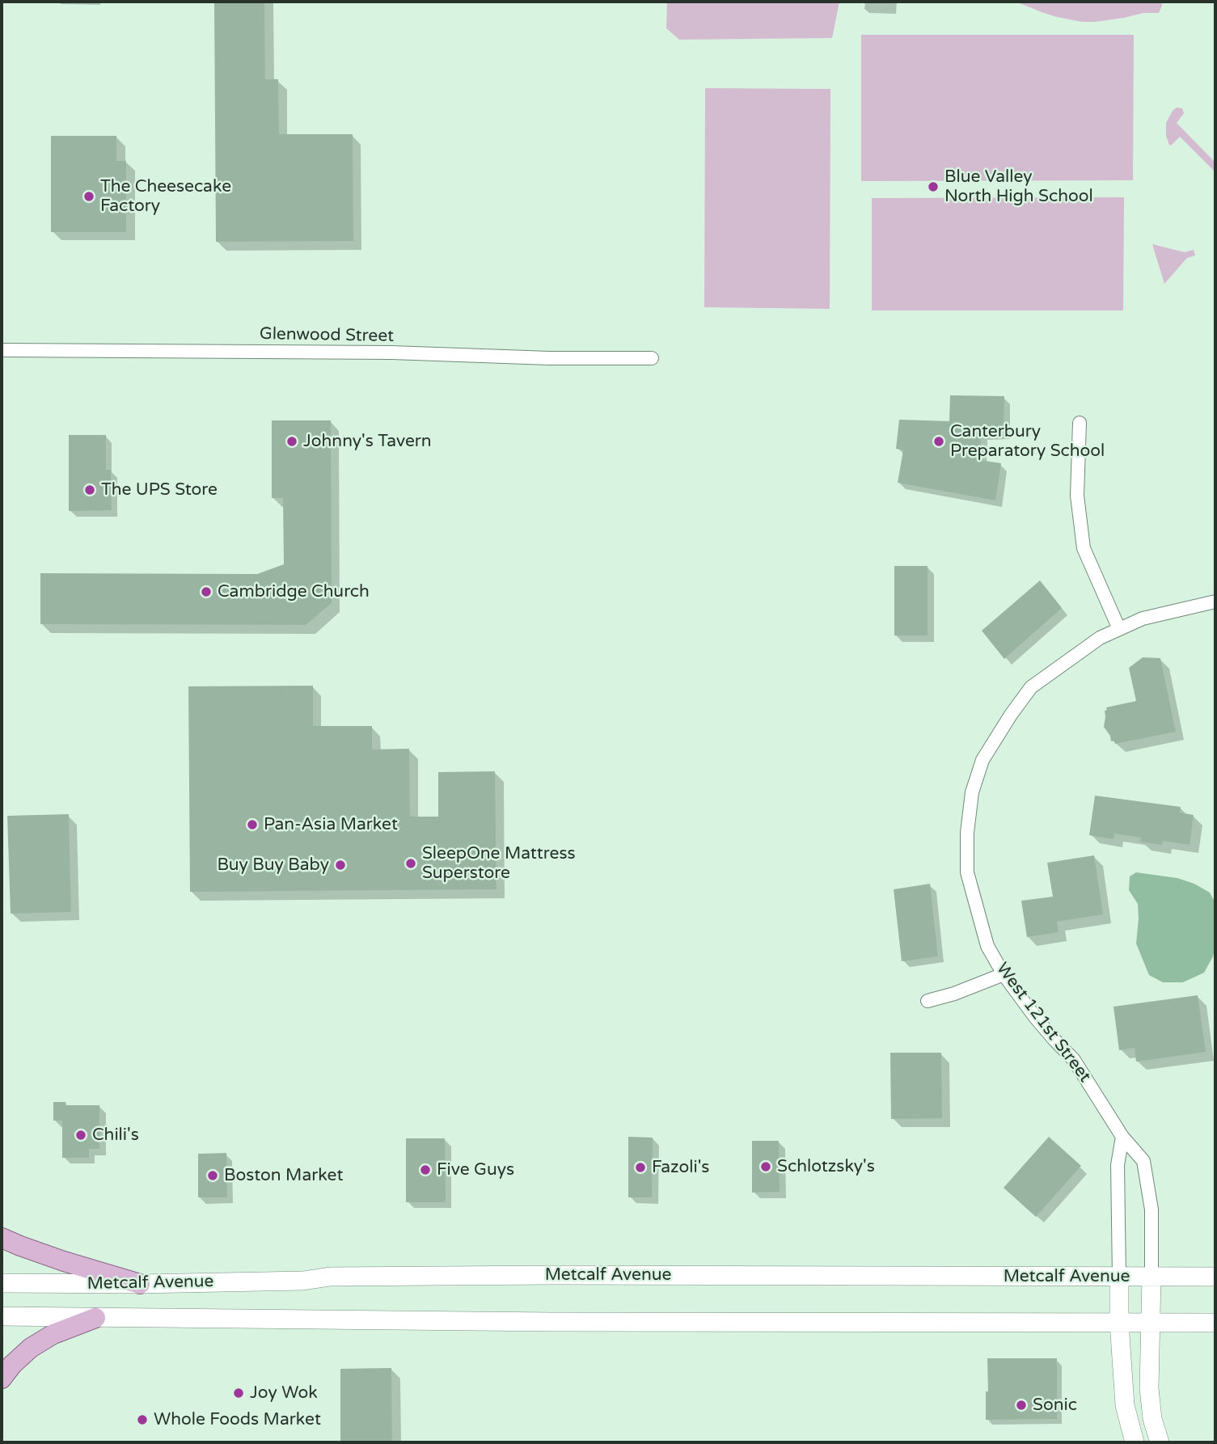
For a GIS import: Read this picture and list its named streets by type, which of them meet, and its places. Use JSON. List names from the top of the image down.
{
  "streets": {
    "main road": ["West 121st Street", "Metcalf Avenue"],
    "street": ["Glenwood Street"]
  },
  "crossings": [
    ["West 121st Street", "Metcalf Avenue"]
  ],
  "places": [
    "Blue Valley North High School",
    "The Cheesecake Factory",
    "Johnny's Tavern",
    "Canterbury Preparatory School",
    "The UPS Store",
    "Cambridge Church",
    "Pan-Asia Market",
    "SleepOne Mattress Superstore",
    "Buy Buy Baby",
    "Chili's",
    "Schlotzsky's",
    "Fazoli's",
    "Five Guys",
    "Boston Market",
    "Joy Wok",
    "Sonic",
    "Whole Foods Market"
  ]
}
